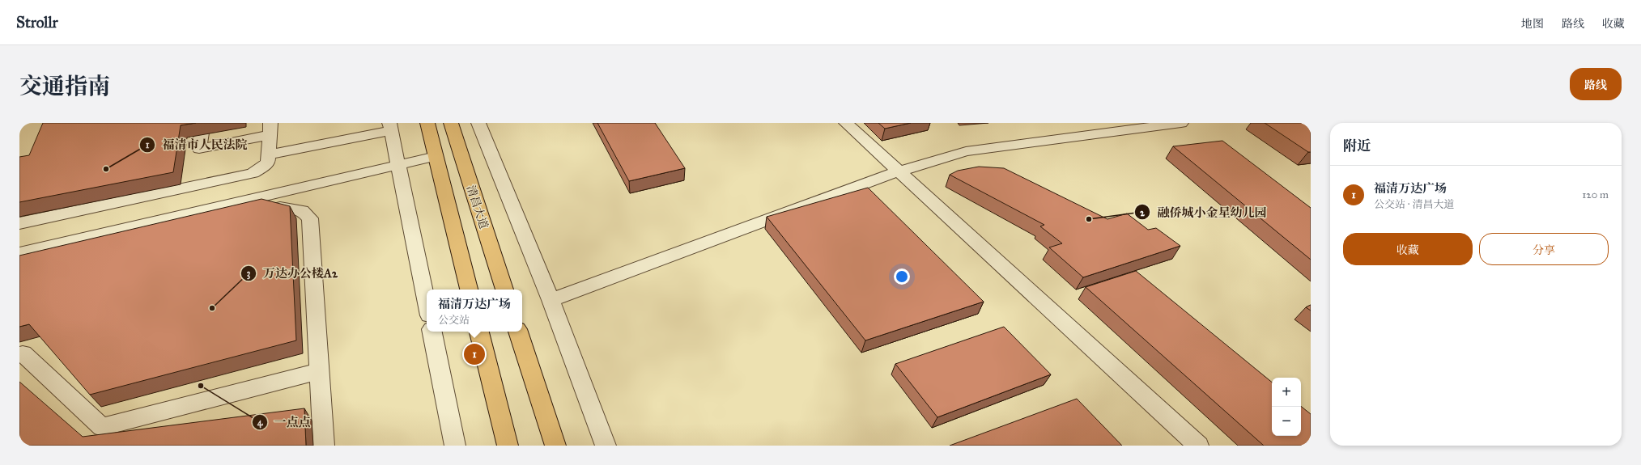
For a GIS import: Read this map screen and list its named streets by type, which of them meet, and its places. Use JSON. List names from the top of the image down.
{
  "streets": {
    "main road": ["清昌大道"]
  },
  "places": [
    "福清市人民法院",
    "融侨城小金星幼儿园",
    "万达办公楼A2",
    "一点点"
  ],
  "page": {
    "header": "Strollr",
    "nav": ["地图", "路线", "收藏"],
    "title": "交通指南",
    "buttons": [
      "路线",
      ["收藏", "分享"]
    ],
    "heading": "附近",
    "list": [
      {
        "mark": "1",
        "name": "福清万达广场",
        "note": "公交站 · 清昌大道",
        "value": "120 m"
      }
    ],
    "popup": ["福清万达广场", "公交站"],
    "pins": "1",
    "map_buttons": ["+", "−"]
  }
}
